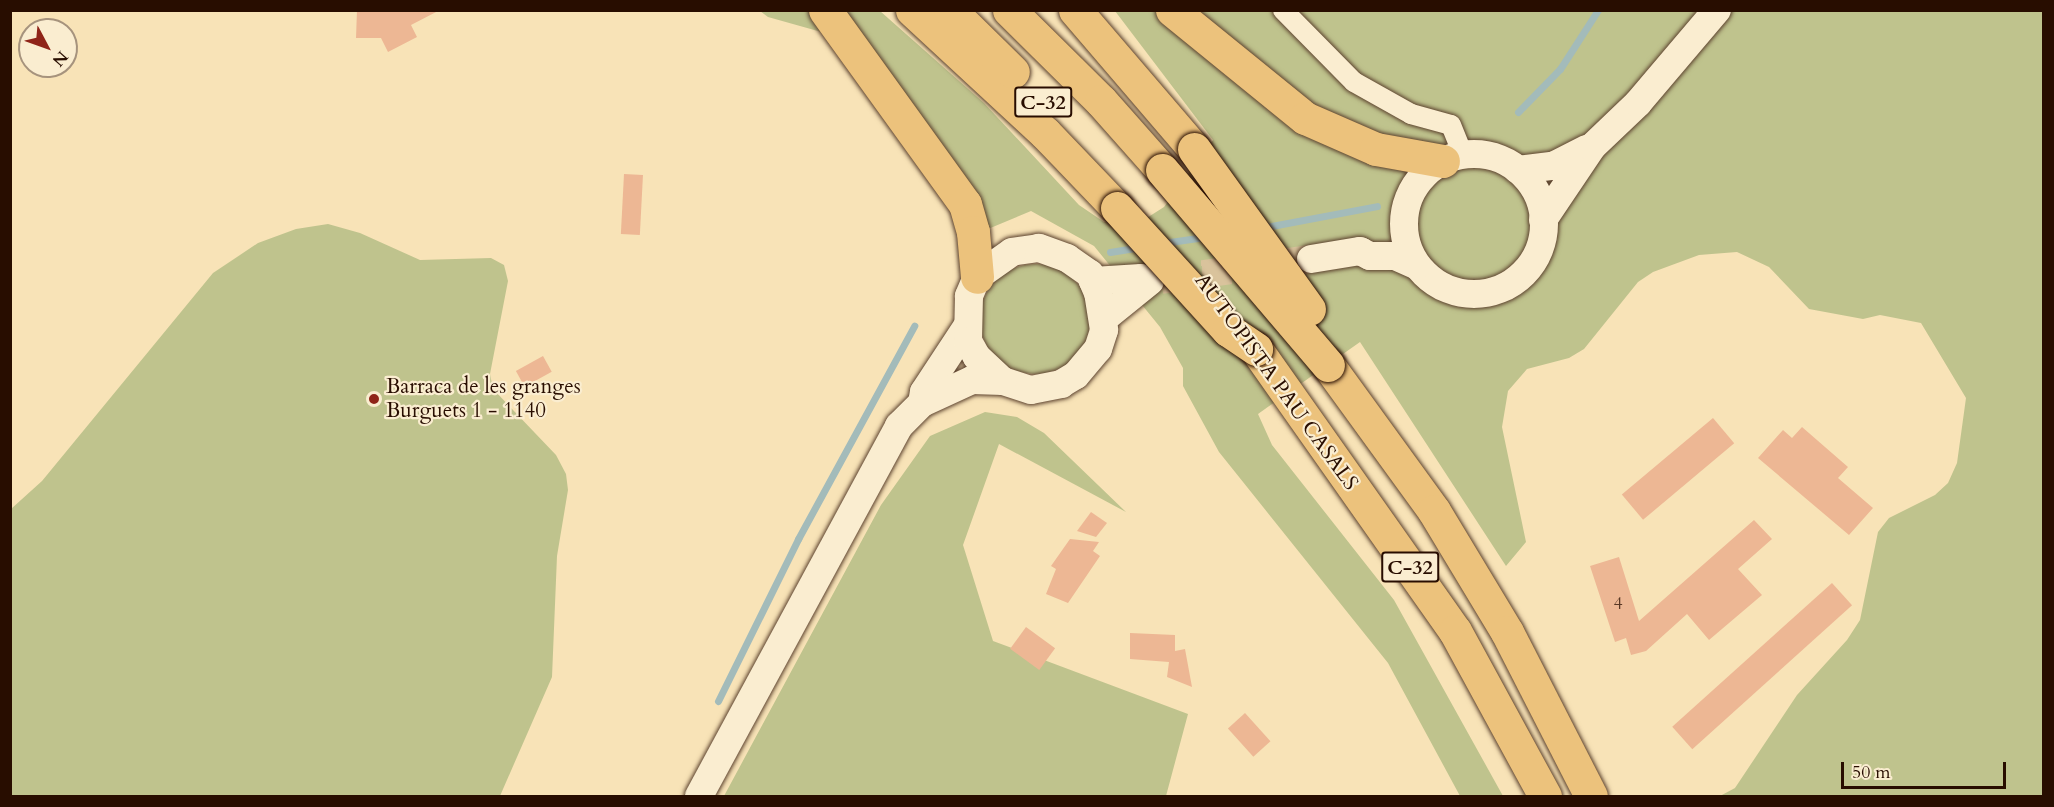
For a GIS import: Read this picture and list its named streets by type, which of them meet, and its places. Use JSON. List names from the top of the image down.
{
  "streets": {
    "highway": ["C-32", "AUTOPISTA PAU CASALS"]
  },
  "places": ["Barraca de les granges Burguets 1 - 1140"],
  "house_numbers": ["4"],
  "scale_bar": "50 m",
  "north": "bottom right"
}
